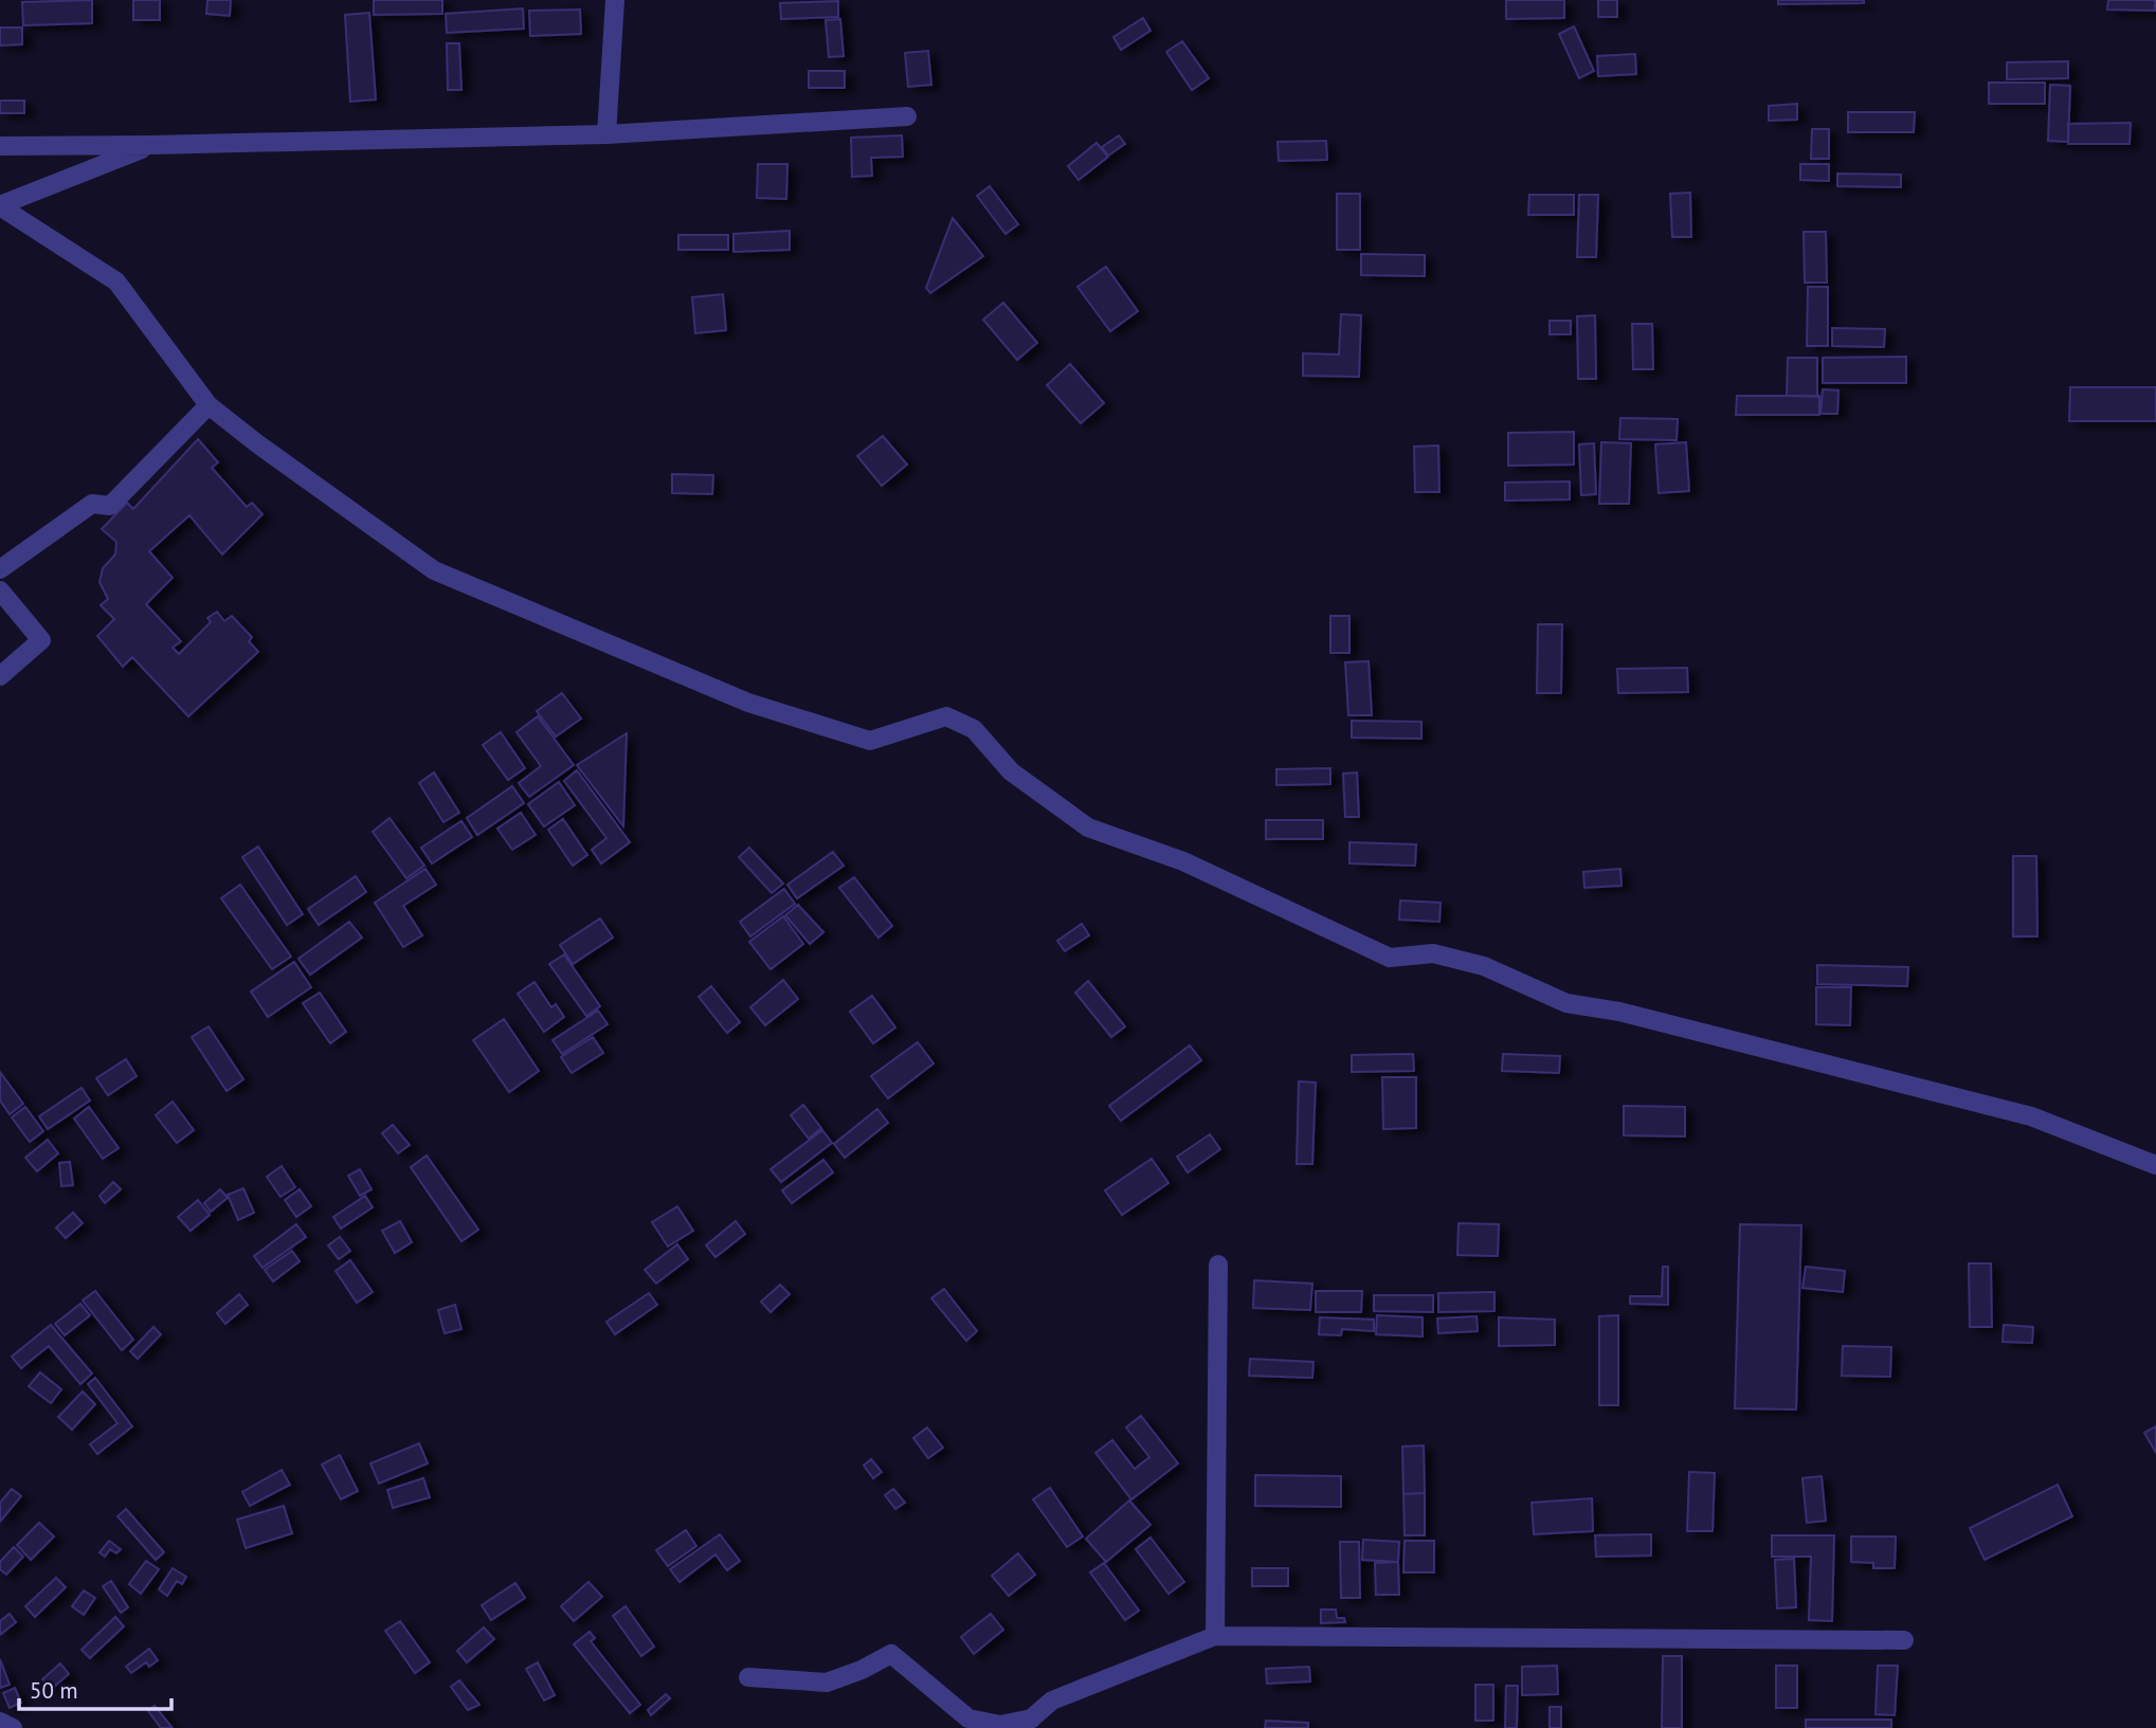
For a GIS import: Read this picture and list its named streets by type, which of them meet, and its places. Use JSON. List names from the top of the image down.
{
  "scale_bar": "50 m"
}
